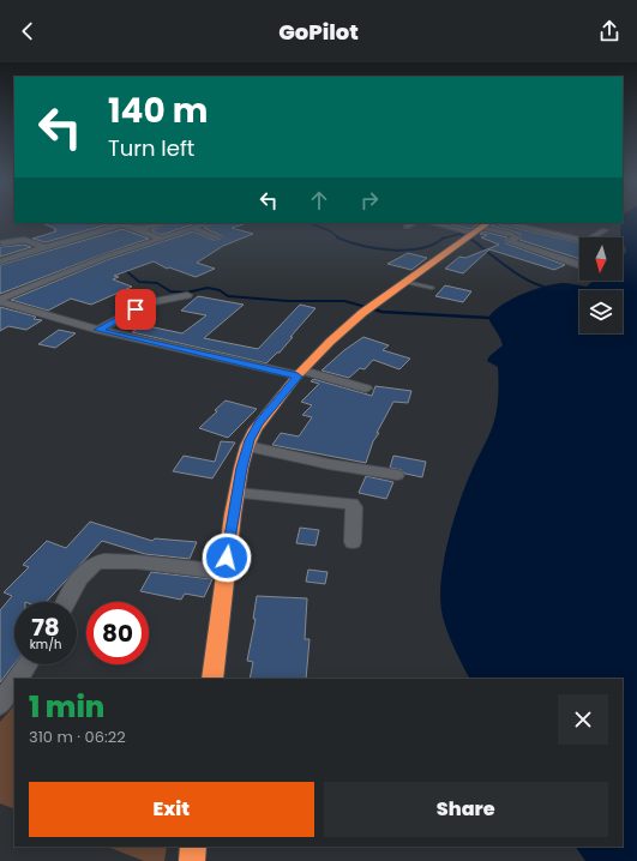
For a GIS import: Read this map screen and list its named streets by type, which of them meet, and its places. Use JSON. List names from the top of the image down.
{
  "north": "bottom",
  "page": {
    "header": "GoPilot",
    "turn": ["140 m", "Turn left"],
    "speed": "78 km/h",
    "limit": "80",
    "heading": ["1 min", "310 m · 06:22"],
    "buttons": ["Exit", "Share"]
  }
}
